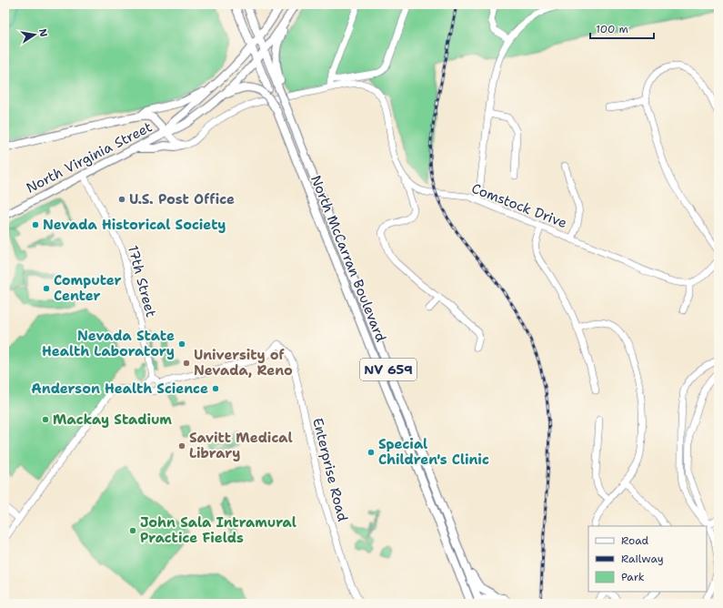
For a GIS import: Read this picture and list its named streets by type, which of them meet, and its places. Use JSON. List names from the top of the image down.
{
  "streets": {
    "main road": ["North Virginia Street", "North McCarran Boulevard", "NV 659"],
    "street": ["Comstock Drive", "17th Street", "Enterprise Road"]
  },
  "crossings": [
    ["North Virginia Street", "North McCarran Boulevard"],
    ["North Virginia Street", "17th Street"],
    ["17th Street", "Enterprise Road"]
  ],
  "places": [
    "U.S. Post Office",
    "Nevada Historical Society",
    "Computer Center",
    "Nevada State Health Laboratory",
    "University of Nevada, Reno",
    "Anderson Health Science",
    "Mackay Stadium",
    "Savitt Medical Library",
    "Special Children's Clinic",
    "John Sala Intramural Practice Fields"
  ],
  "legend": ["Road", "Railway", "Park"],
  "scale_bar": "100 m",
  "north": "right"
}
